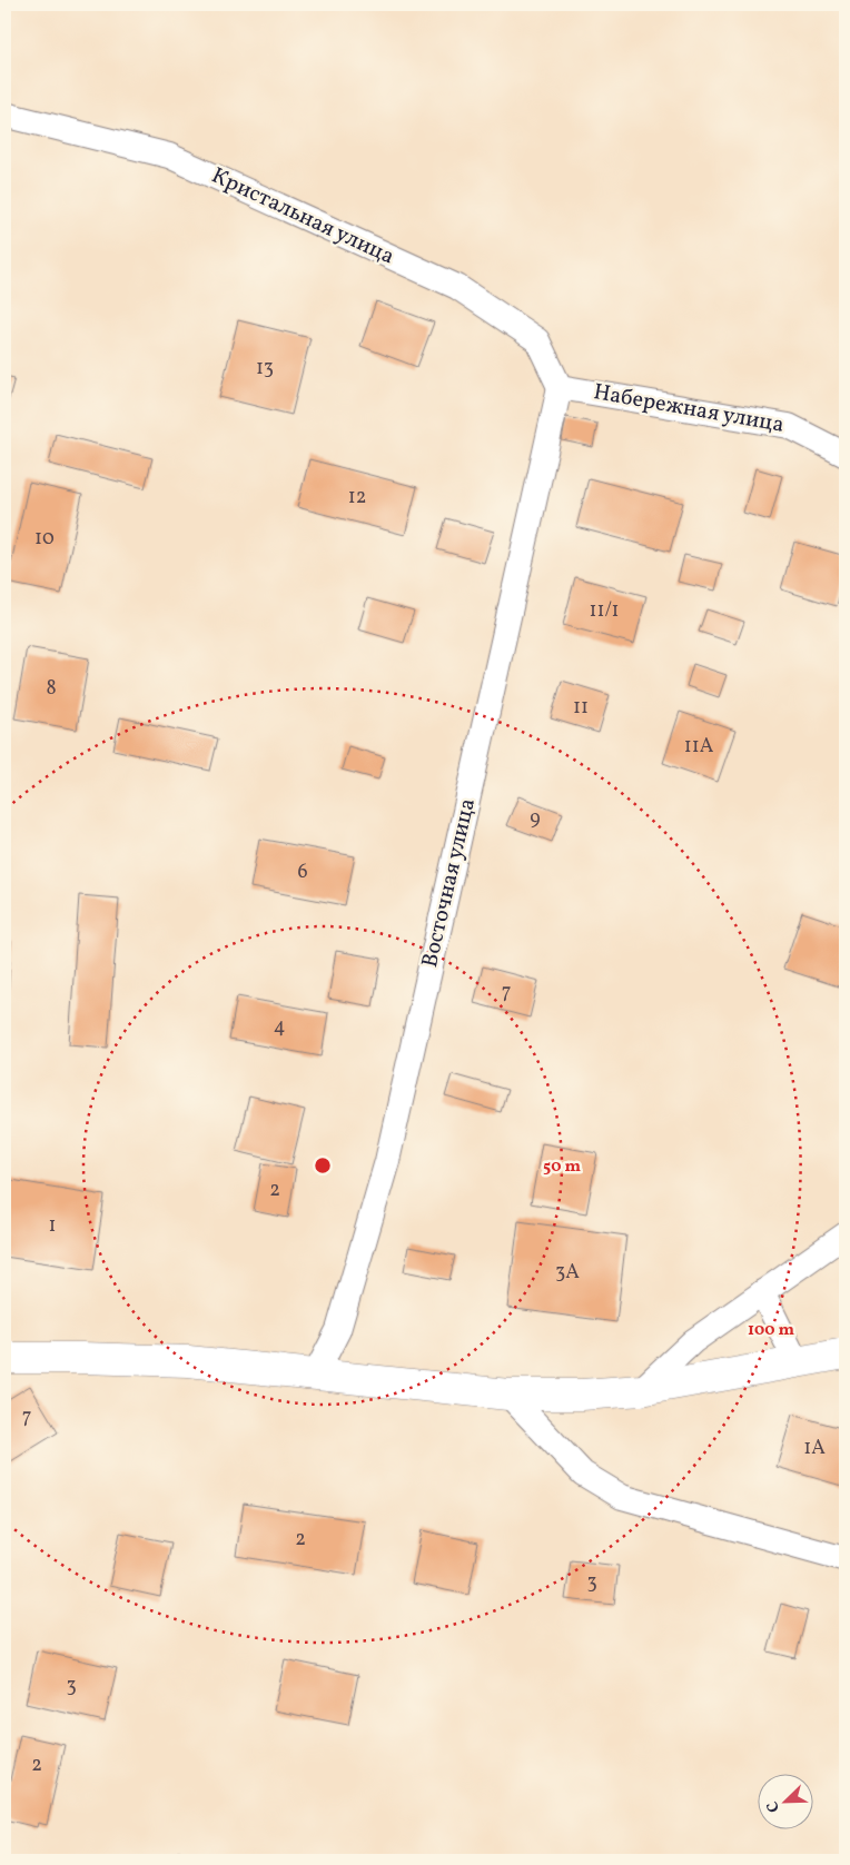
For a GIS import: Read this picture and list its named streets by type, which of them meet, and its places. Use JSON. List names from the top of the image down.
{
  "streets": {
    "street": ["Кристальная улица", "Набережная улица", "Восточная улица"]
  },
  "crossings": [
    ["Кристальная улица", "Набережная улица"],
    ["Кристальная улица", "Восточная улица"],
    ["Набережная улица", "Восточная улица"]
  ],
  "house_numbers": [
    "13",
    "12",
    "10",
    "11/1",
    "8",
    "11",
    "11А",
    "9",
    "6",
    "7",
    "4",
    "2",
    "1",
    "3А",
    "7",
    "1А",
    "2",
    "3",
    "3",
    "2"
  ],
  "north": "bottom left",
  "rings": ["50 m", "100 m"]
}
